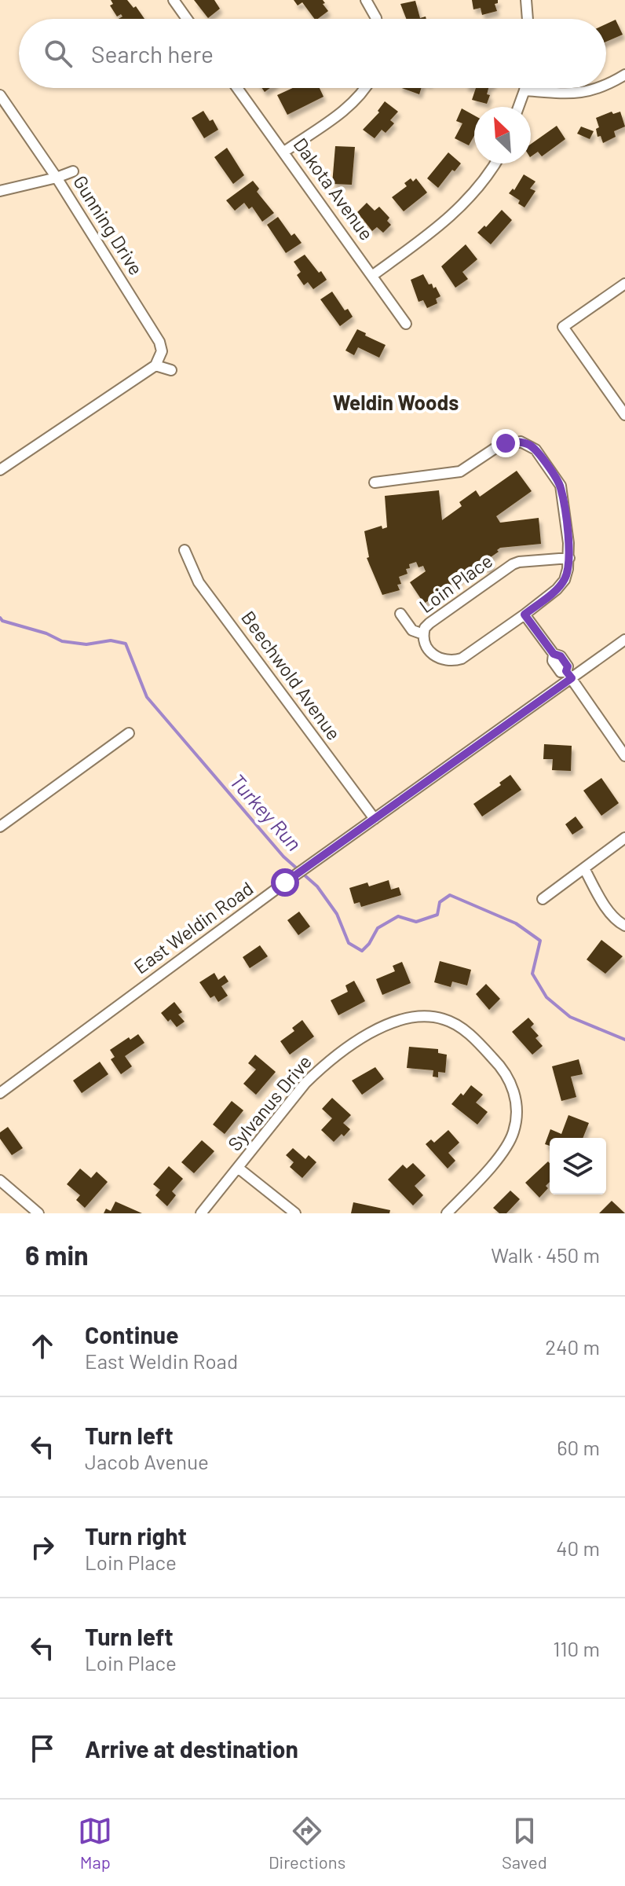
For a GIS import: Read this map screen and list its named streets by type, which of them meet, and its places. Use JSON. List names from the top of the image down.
{
  "streets": {
    "street": [
      "Dakota Avenue",
      "Gunning Drive",
      "Loin Place",
      "Beechwold Avenue",
      "East Weldin Road",
      "Sylvanus Drive"
    ]
  },
  "crossings": [
    ["Beechwold Avenue", "East Weldin Road"]
  ],
  "districts": ["Weldin Woods"],
  "water": ["Turkey Run"],
  "north": "top left",
  "page": {
    "search": "Search here",
    "heading": ["6 min", "Walk · 450 m"],
    "list": [
      ["Continue", "East Weldin Road", "240 m"],
      ["Turn left", "Jacob Avenue", "60 m"],
      ["Turn right", "Loin Place", "40 m"],
      ["Turn left", "Loin Place", "110 m"],
      "Arrive at destination"
    ],
    "nav": ["Map", "Directions", "Saved"]
  }
}
